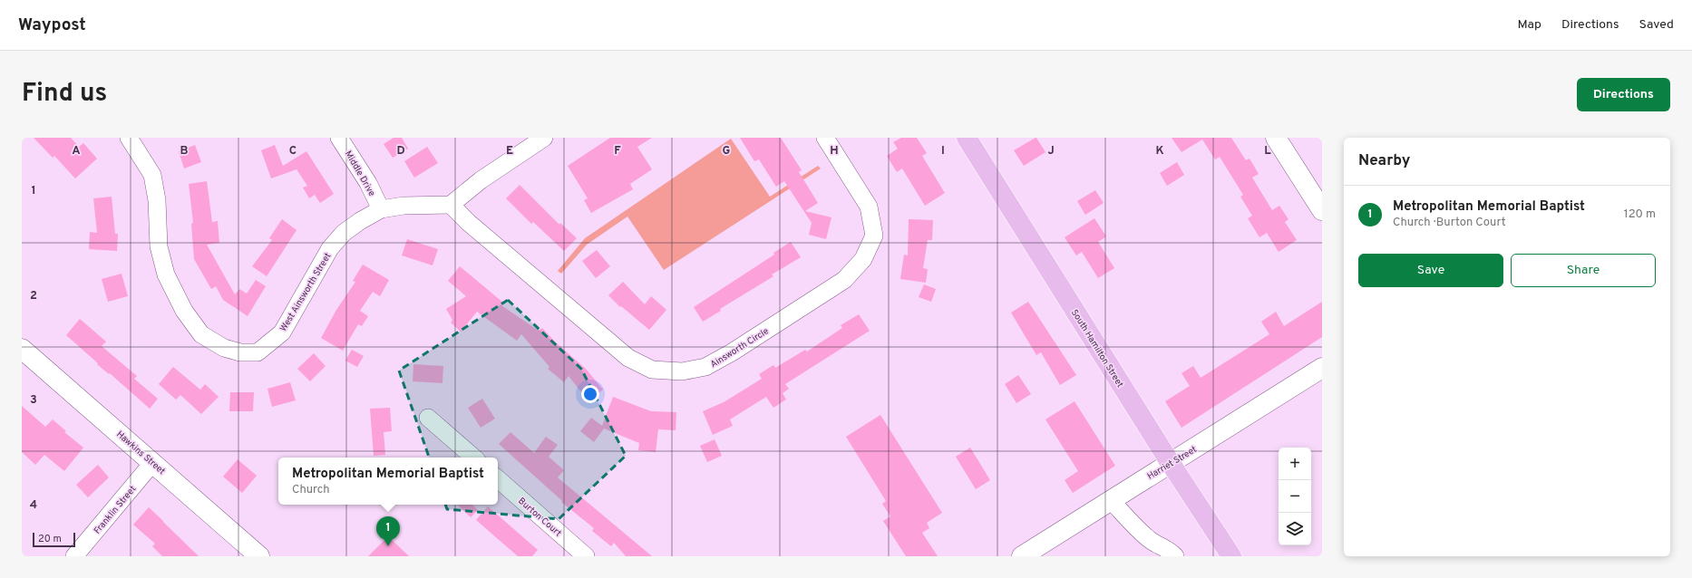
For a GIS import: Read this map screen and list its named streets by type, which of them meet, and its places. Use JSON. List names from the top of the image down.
{
  "streets": {
    "main road": ["South Hamilton Street"],
    "street": [
      "Middle Drive",
      "West Ainsworth Street",
      "Ainsworth Circle",
      "Hawkins Street",
      "Harriet Street",
      "Franklin Street",
      "Burton Court"
    ]
  },
  "crossings": [
    ["Middle Drive", "West Ainsworth Street"],
    ["South Hamilton Street", "Harriet Street"],
    ["Hawkins Street", "Franklin Street"]
  ],
  "scale_bar": "20 m",
  "page": {
    "header": "Waypost",
    "nav": ["Map", "Directions", "Saved"],
    "title": "Find us",
    "buttons": [
      "Directions",
      ["Save", "Share"]
    ],
    "heading": "Nearby",
    "list": [
      {
        "mark": "1",
        "name": "Metropolitan Memorial Baptist",
        "note": "Church · Burton Court",
        "value": "120 m"
      }
    ],
    "map_buttons": ["+", "−"],
    "popup": ["Metropolitan Memorial Baptist", "Church"],
    "pins": "1",
    "scale": "20 m"
  },
  "grid": {
    "columns": [
      "A",
      "B",
      "C",
      "D",
      "E",
      "F",
      "G",
      "H",
      "I",
      "J",
      "K",
      "L"
    ],
    "rows": [
      "1",
      "2",
      "3",
      "4"
    ]
  }
}
